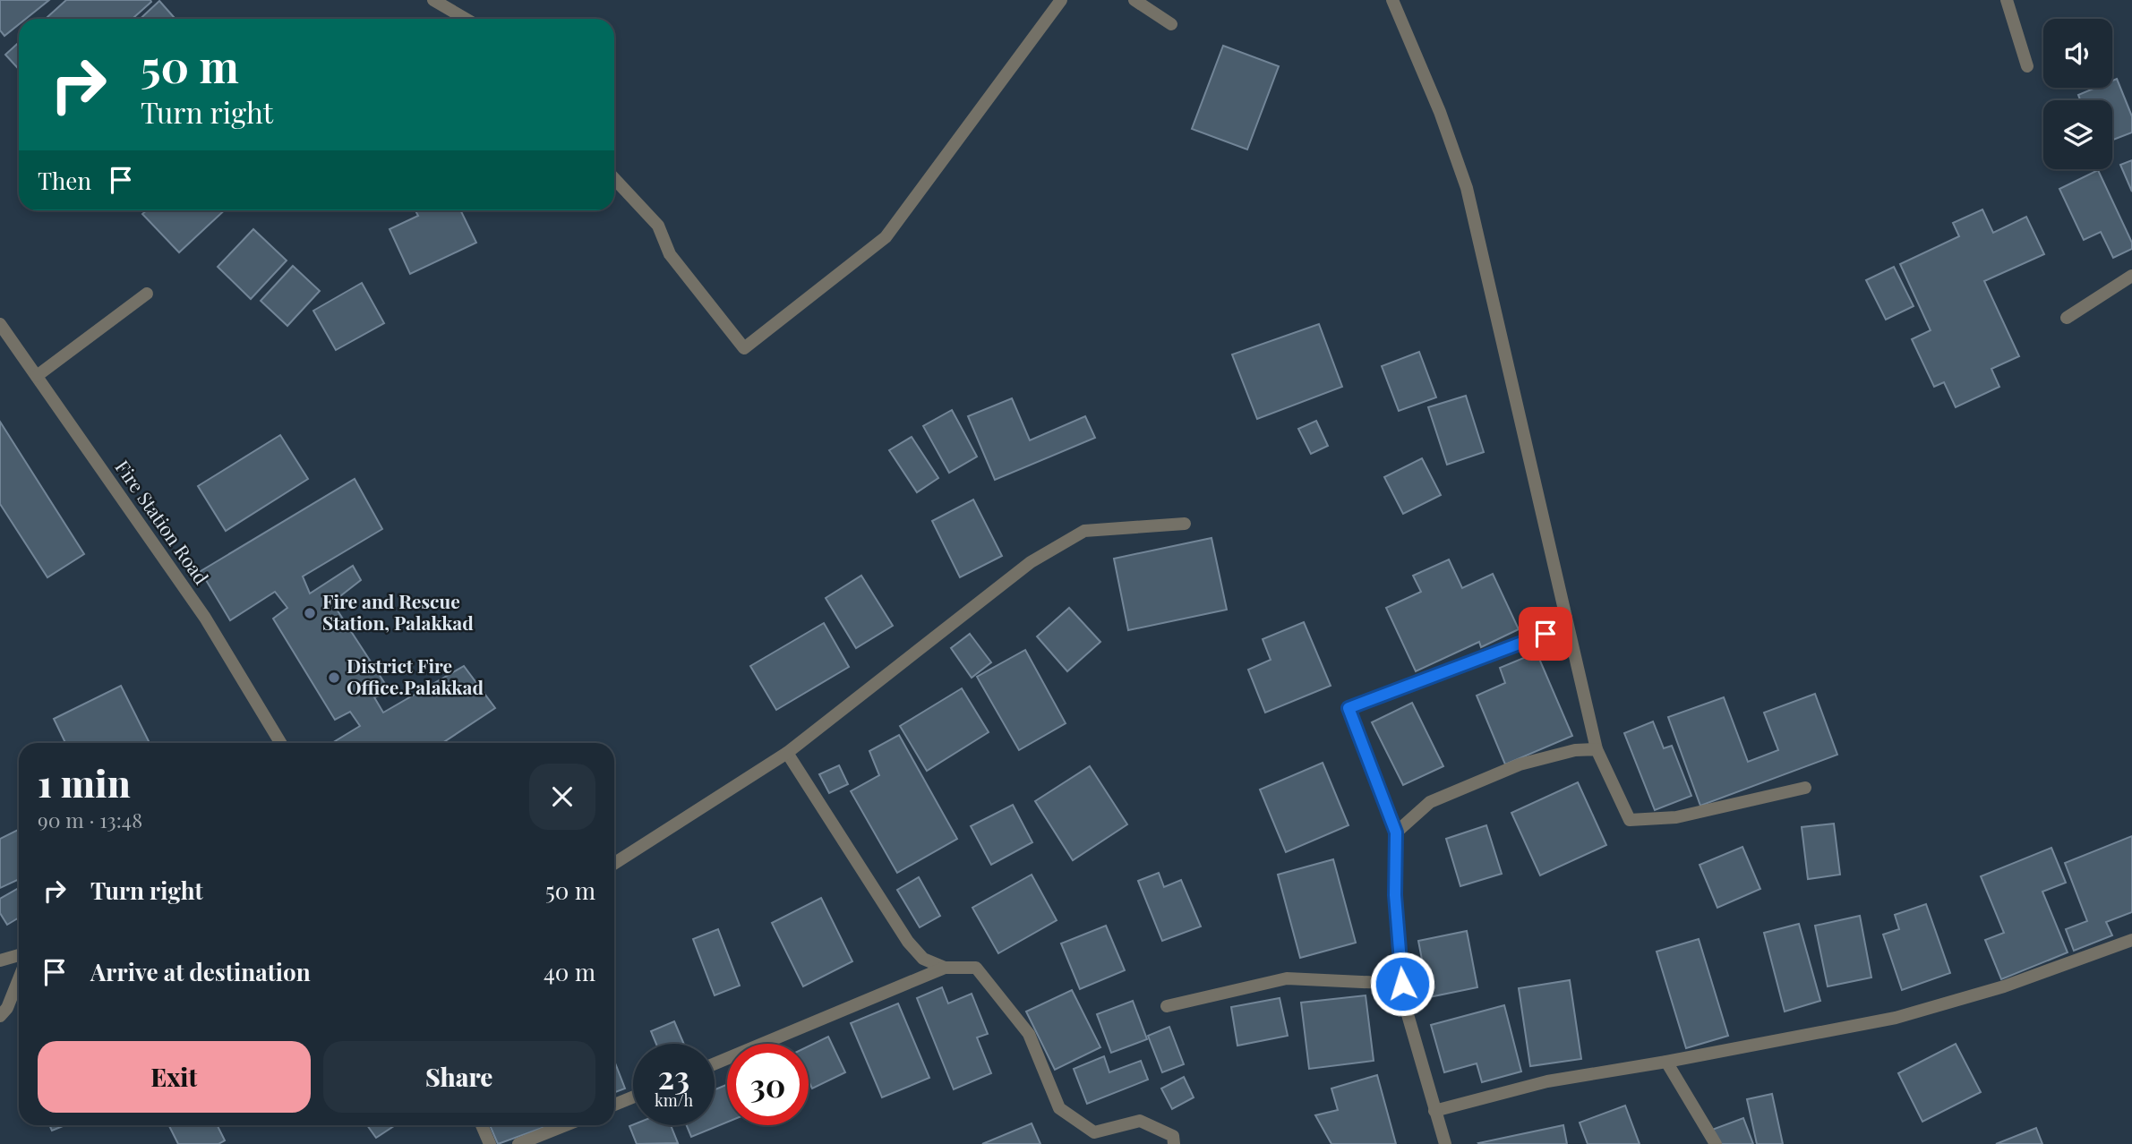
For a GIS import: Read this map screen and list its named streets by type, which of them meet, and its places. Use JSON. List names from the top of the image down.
{
  "streets": {
    "street": ["Fire Station Road"]
  },
  "places": ["Fire and Rescue Station, Palakkad", "District Fire Office.Palakkad"],
  "page": {
    "turn": ["50 m", "Turn right"],
    "then": "Then",
    "heading": ["1 min", "90 m · 13:48"],
    "list": [
      {
        "name": "Turn right",
        "value": "50 m"
      },
      {
        "name": "Arrive at destination",
        "value": "40 m"
      }
    ],
    "buttons": ["Exit", "Share"],
    "speed": "23 km/h",
    "limit": "30"
  }
}
